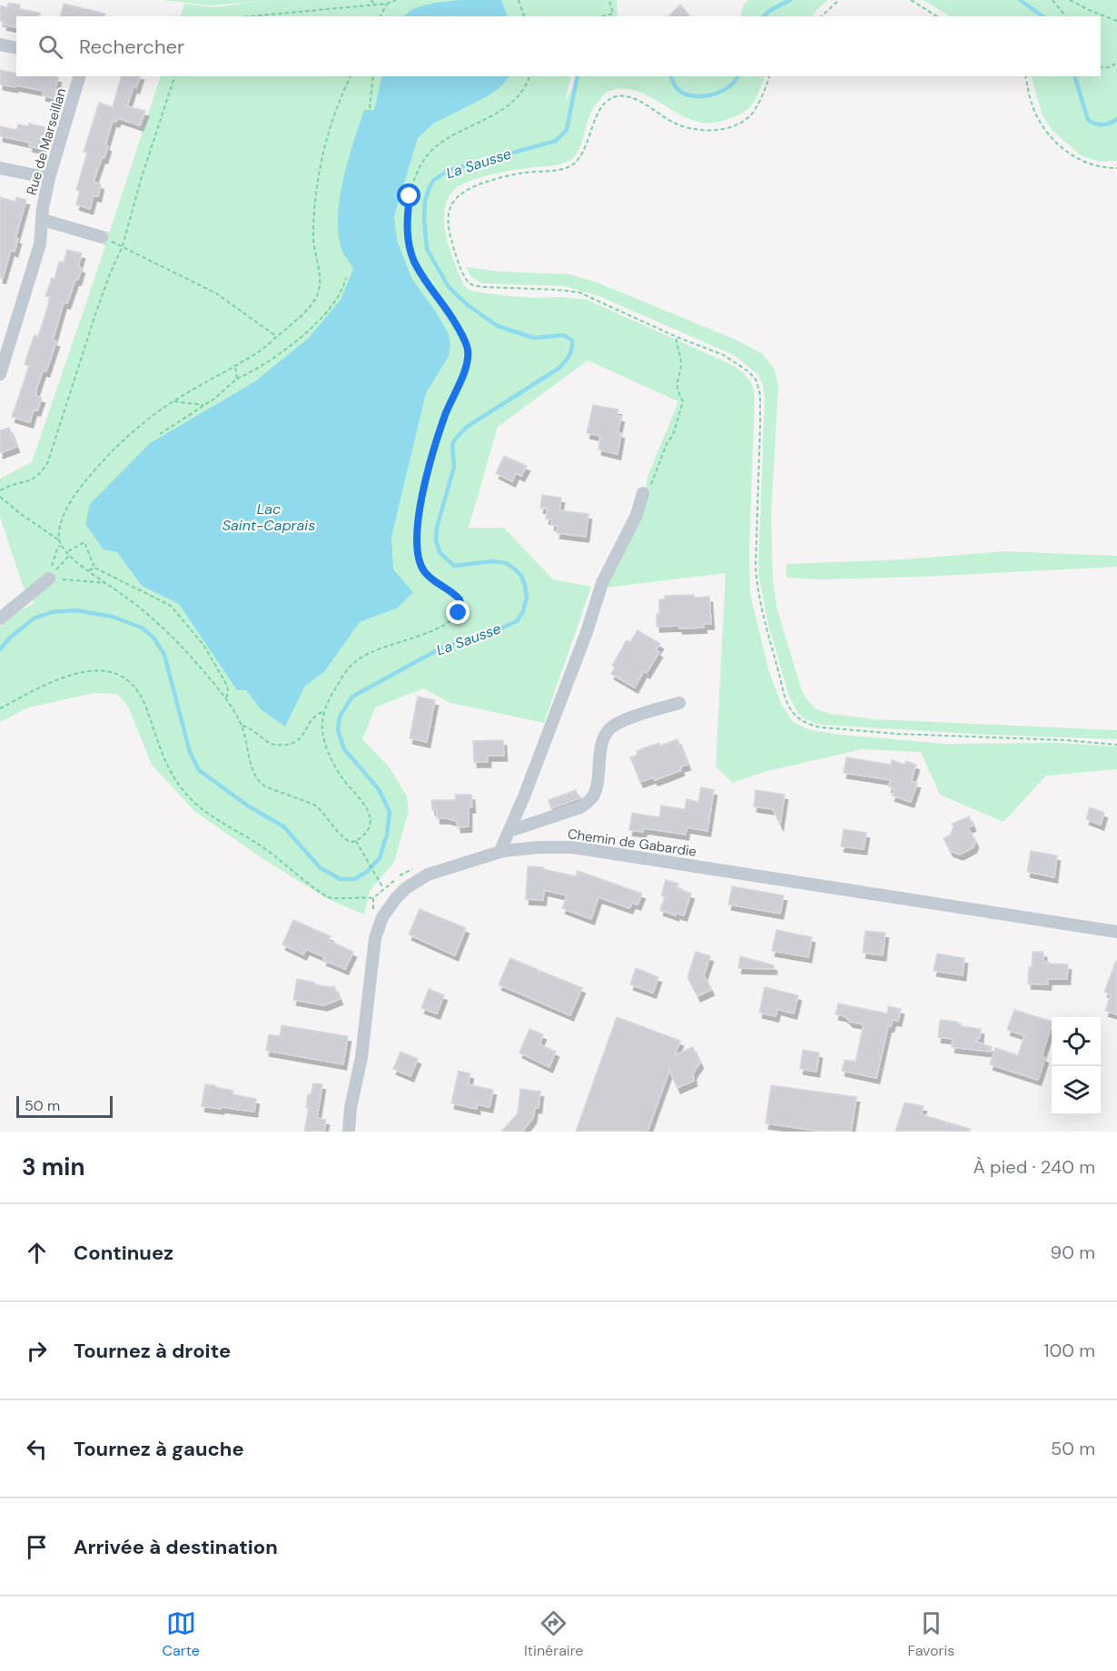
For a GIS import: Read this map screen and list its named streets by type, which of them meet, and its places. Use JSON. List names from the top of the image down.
{
  "streets": {
    "street": ["Rue de Marseillan", "Chemin de Gabardie"]
  },
  "water": ["La Sausse", "Lac Saint-Caprais"],
  "scale_bar": "50 m",
  "page": {
    "search": "Rechercher",
    "scale": "50 m",
    "heading": ["3 min", "À pied · 240 m"],
    "list": [
      ["Continuez", "90 m"],
      ["Tournez à droite", "100 m"],
      ["Tournez à gauche", "50 m"],
      "Arrivée à destination"
    ],
    "nav": ["Carte", "Itinéraire", "Favoris"]
  }
}
